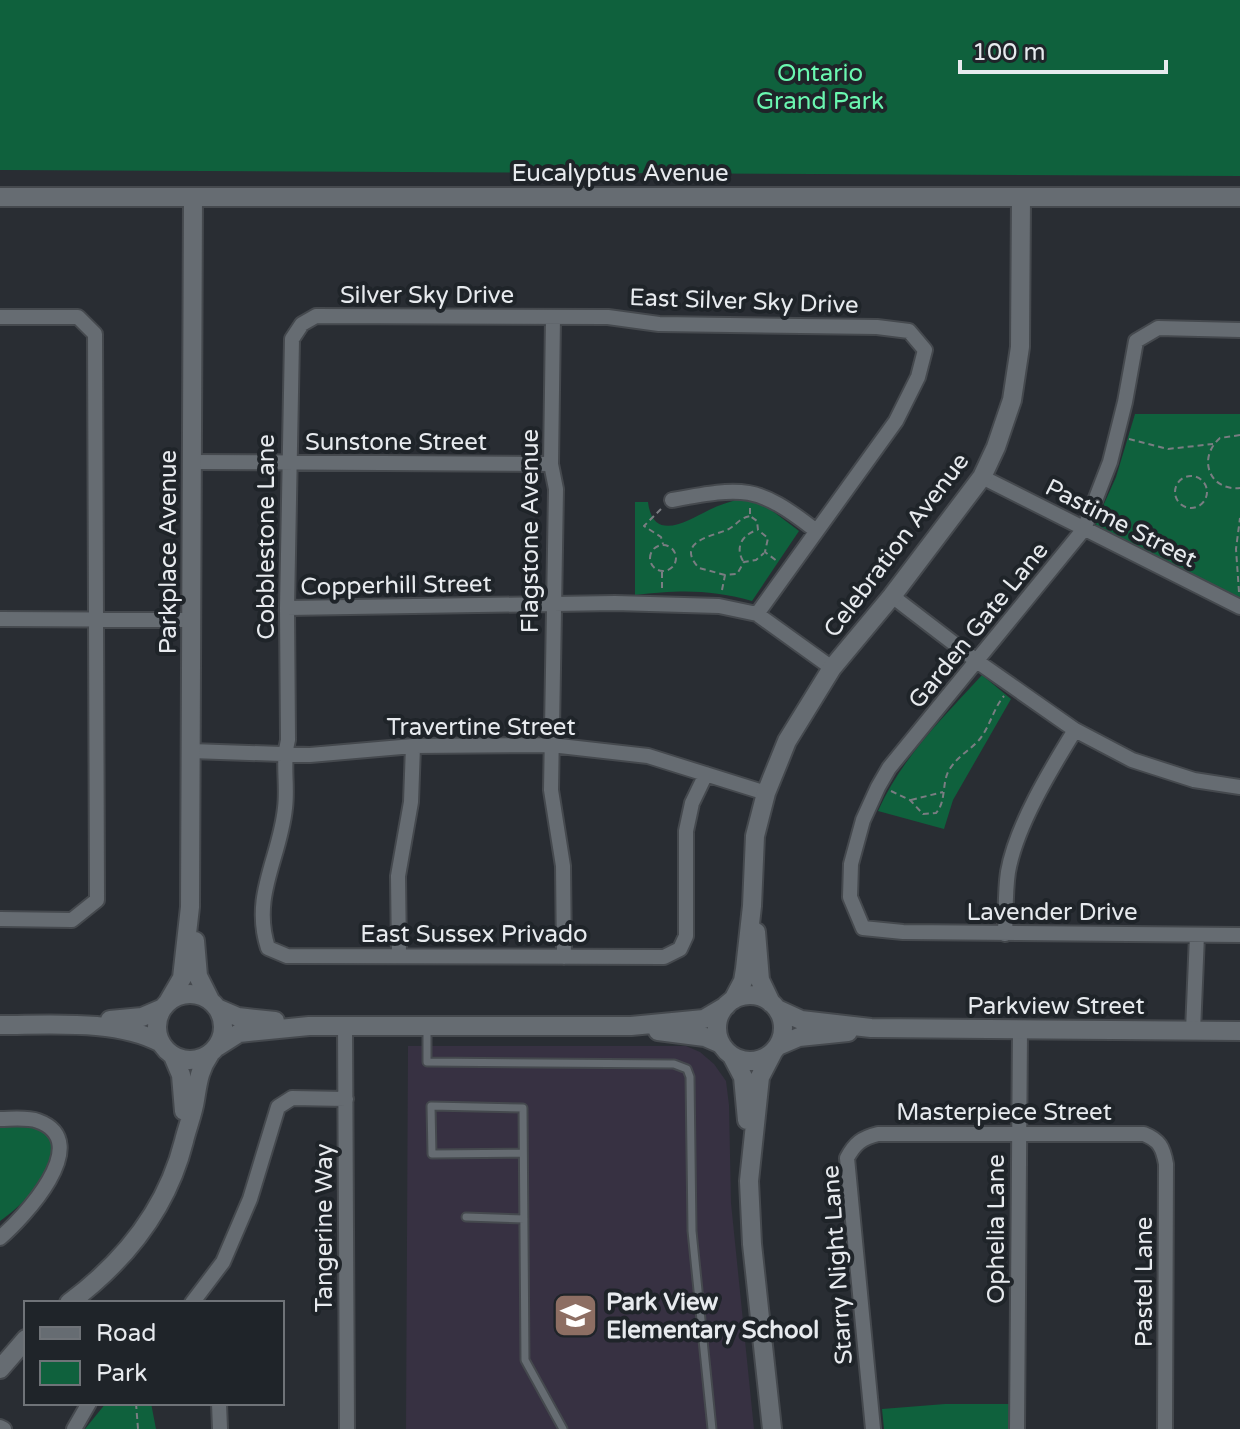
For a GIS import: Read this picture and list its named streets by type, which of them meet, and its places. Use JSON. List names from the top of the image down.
{
  "streets": {
    "street": [
      "Eucalyptus Avenue",
      "Silver Sky Drive",
      "East Silver Sky Drive",
      "Sunstone Street",
      "Pastime Street",
      "Flagstone Avenue",
      "Cobblestone Lane",
      "Celebration Avenue",
      "Parkplace Avenue",
      "Copperhill Street",
      "Garden Gate Lane",
      "Travertine Street",
      "Lavender Drive",
      "East Sussex Privado",
      "Parkview Street",
      "Masterpiece Street",
      "Tangerine Way",
      "Ophelia Lane",
      "Starry Night Lane",
      "Pastel Lane"
    ]
  },
  "crossings": [
    ["Eucalyptus Avenue", "Celebration Avenue"],
    ["Eucalyptus Avenue", "Parkplace Avenue"],
    ["Silver Sky Drive", "East Silver Sky Drive"],
    ["Silver Sky Drive", "Flagstone Avenue"],
    ["Silver Sky Drive", "Cobblestone Lane"],
    ["East Silver Sky Drive", "Flagstone Avenue"],
    ["Sunstone Street", "Flagstone Avenue"],
    ["Sunstone Street", "Cobblestone Lane"],
    ["Sunstone Street", "Parkplace Avenue"],
    ["Pastime Street", "Celebration Avenue"],
    ["Pastime Street", "Garden Gate Lane"],
    ["Flagstone Avenue", "Copperhill Street"],
    ["Flagstone Avenue", "Travertine Street"],
    ["Flagstone Avenue", "East Sussex Privado"],
    ["Cobblestone Lane", "Copperhill Street"],
    ["Cobblestone Lane", "Travertine Street"],
    ["Cobblestone Lane", "East Sussex Privado"],
    ["Celebration Avenue", "Travertine Street"],
    ["Celebration Avenue", "Parkview Street"],
    ["Parkplace Avenue", "Travertine Street"],
    ["Garden Gate Lane", "Lavender Drive"],
    ["Travertine Street", "East Sussex Privado"],
    ["Parkview Street", "Ophelia Lane"],
    ["Masterpiece Street", "Ophelia Lane"],
    ["Masterpiece Street", "Starry Night Lane"],
    ["Masterpiece Street", "Pastel Lane"]
  ],
  "parks": ["Ontario Grand Park"],
  "places": {
    "school or university": ["Park View Elementary School"]
  },
  "legend": ["Road", "Park"],
  "scale_bar": "100 m"
}
